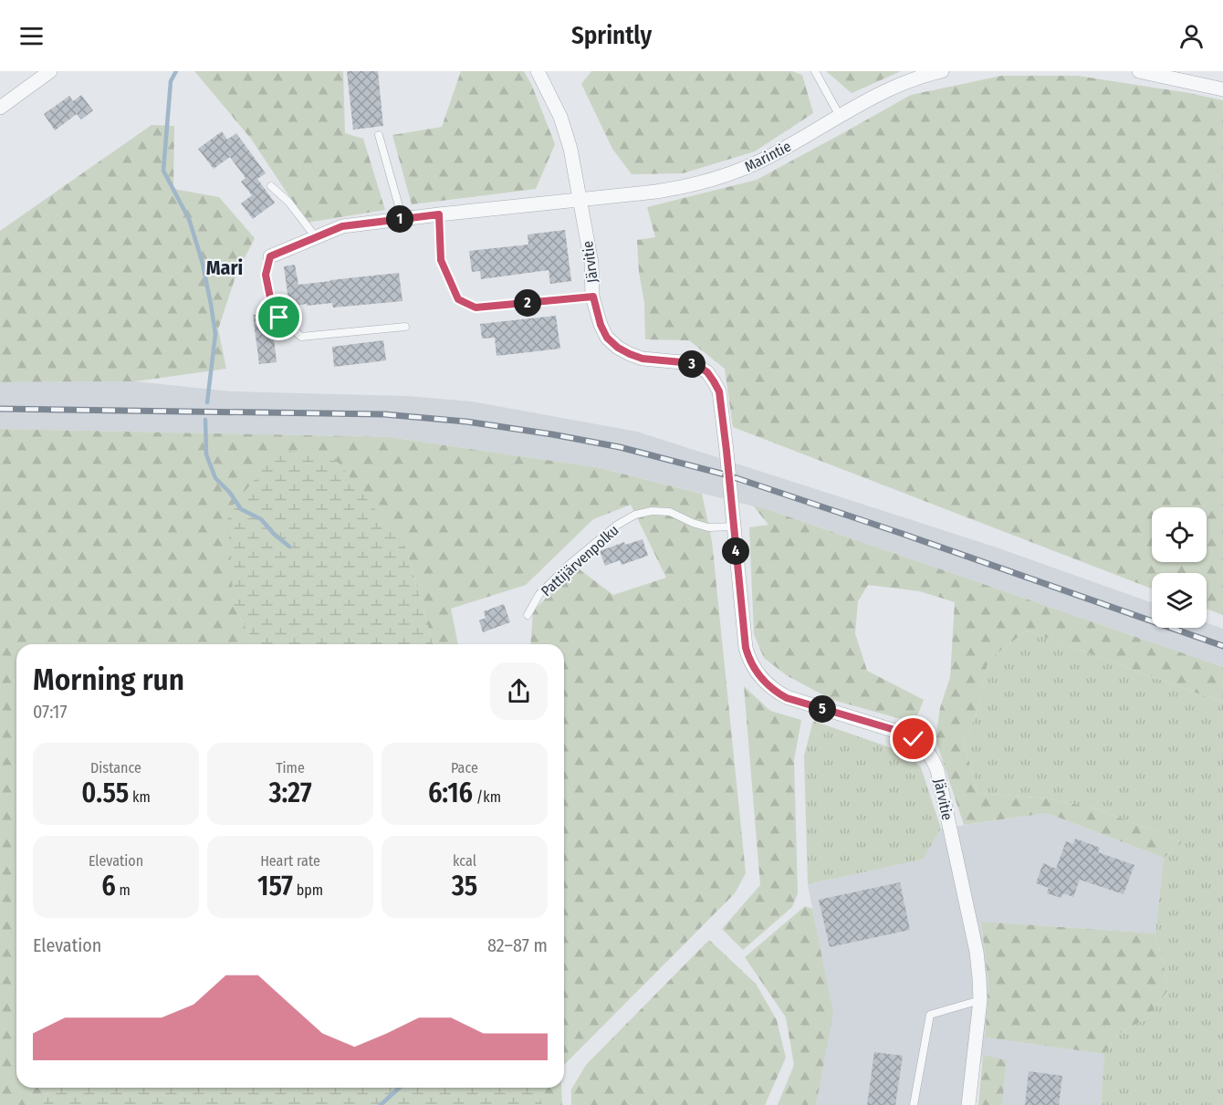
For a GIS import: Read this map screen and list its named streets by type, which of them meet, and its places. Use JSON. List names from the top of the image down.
{
  "streets": {
    "street": ["Marintie", "Järvitie"],
    "lane": ["Pattijärvenpolku"]
  },
  "crossings": [
    ["Marintie", "Järvitie"],
    ["Järvitie", "Pattijärvenpolku"]
  ],
  "districts": ["Mari"],
  "page": {
    "header": "Sprintly",
    "pins": [
      "1",
      "2",
      "3",
      "4",
      "5"
    ],
    "heading": ["Morning run", "07:17"],
    "stats": [
      ["Distance", "0.55 km"],
      ["Time", "3:27"],
      ["Pace", "6:16 /km"],
      ["Elevation", "6 m"],
      ["Heart rate", "157 bpm"],
      ["kcal", "35"]
    ],
    "chart": ["Elevation", "82–87 m"]
  }
}
